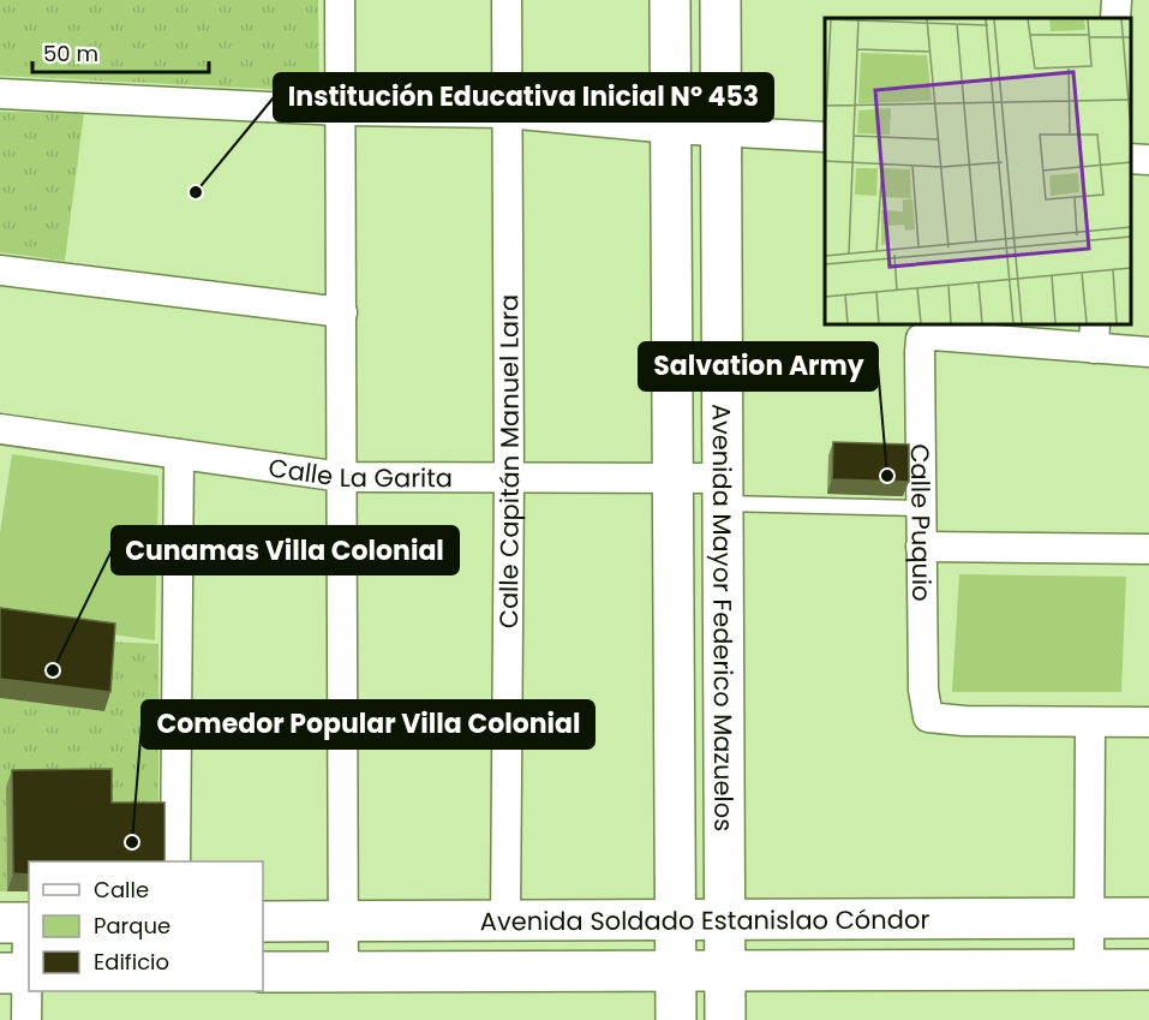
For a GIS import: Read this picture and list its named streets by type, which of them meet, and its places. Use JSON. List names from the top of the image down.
{
  "streets": {
    "street": [
      "Calle Capitán Manuel Lara",
      "Calle La Garita",
      "Calle Puquio",
      "Avenida Mayor Federico Mazuelos",
      "Avenida Soldado Estanislao Cóndor"
    ]
  },
  "crossings": [
    ["Calle Capitán Manuel Lara", "Calle La Garita"],
    ["Calle Capitán Manuel Lara", "Avenida Soldado Estanislao Cóndor"],
    ["Calle La Garita", "Avenida Mayor Federico Mazuelos"],
    ["Avenida Mayor Federico Mazuelos", "Avenida Soldado Estanislao Cóndor"]
  ],
  "places": [
    "Institución Educativa Inicial Nº 453",
    "Salvation Army",
    "Cunamas Villa Colonial",
    "Comedor Popular Villa Colonial"
  ],
  "legend": ["Calle", "Parque", "Edificio"],
  "scale_bar": "50 m"
}
